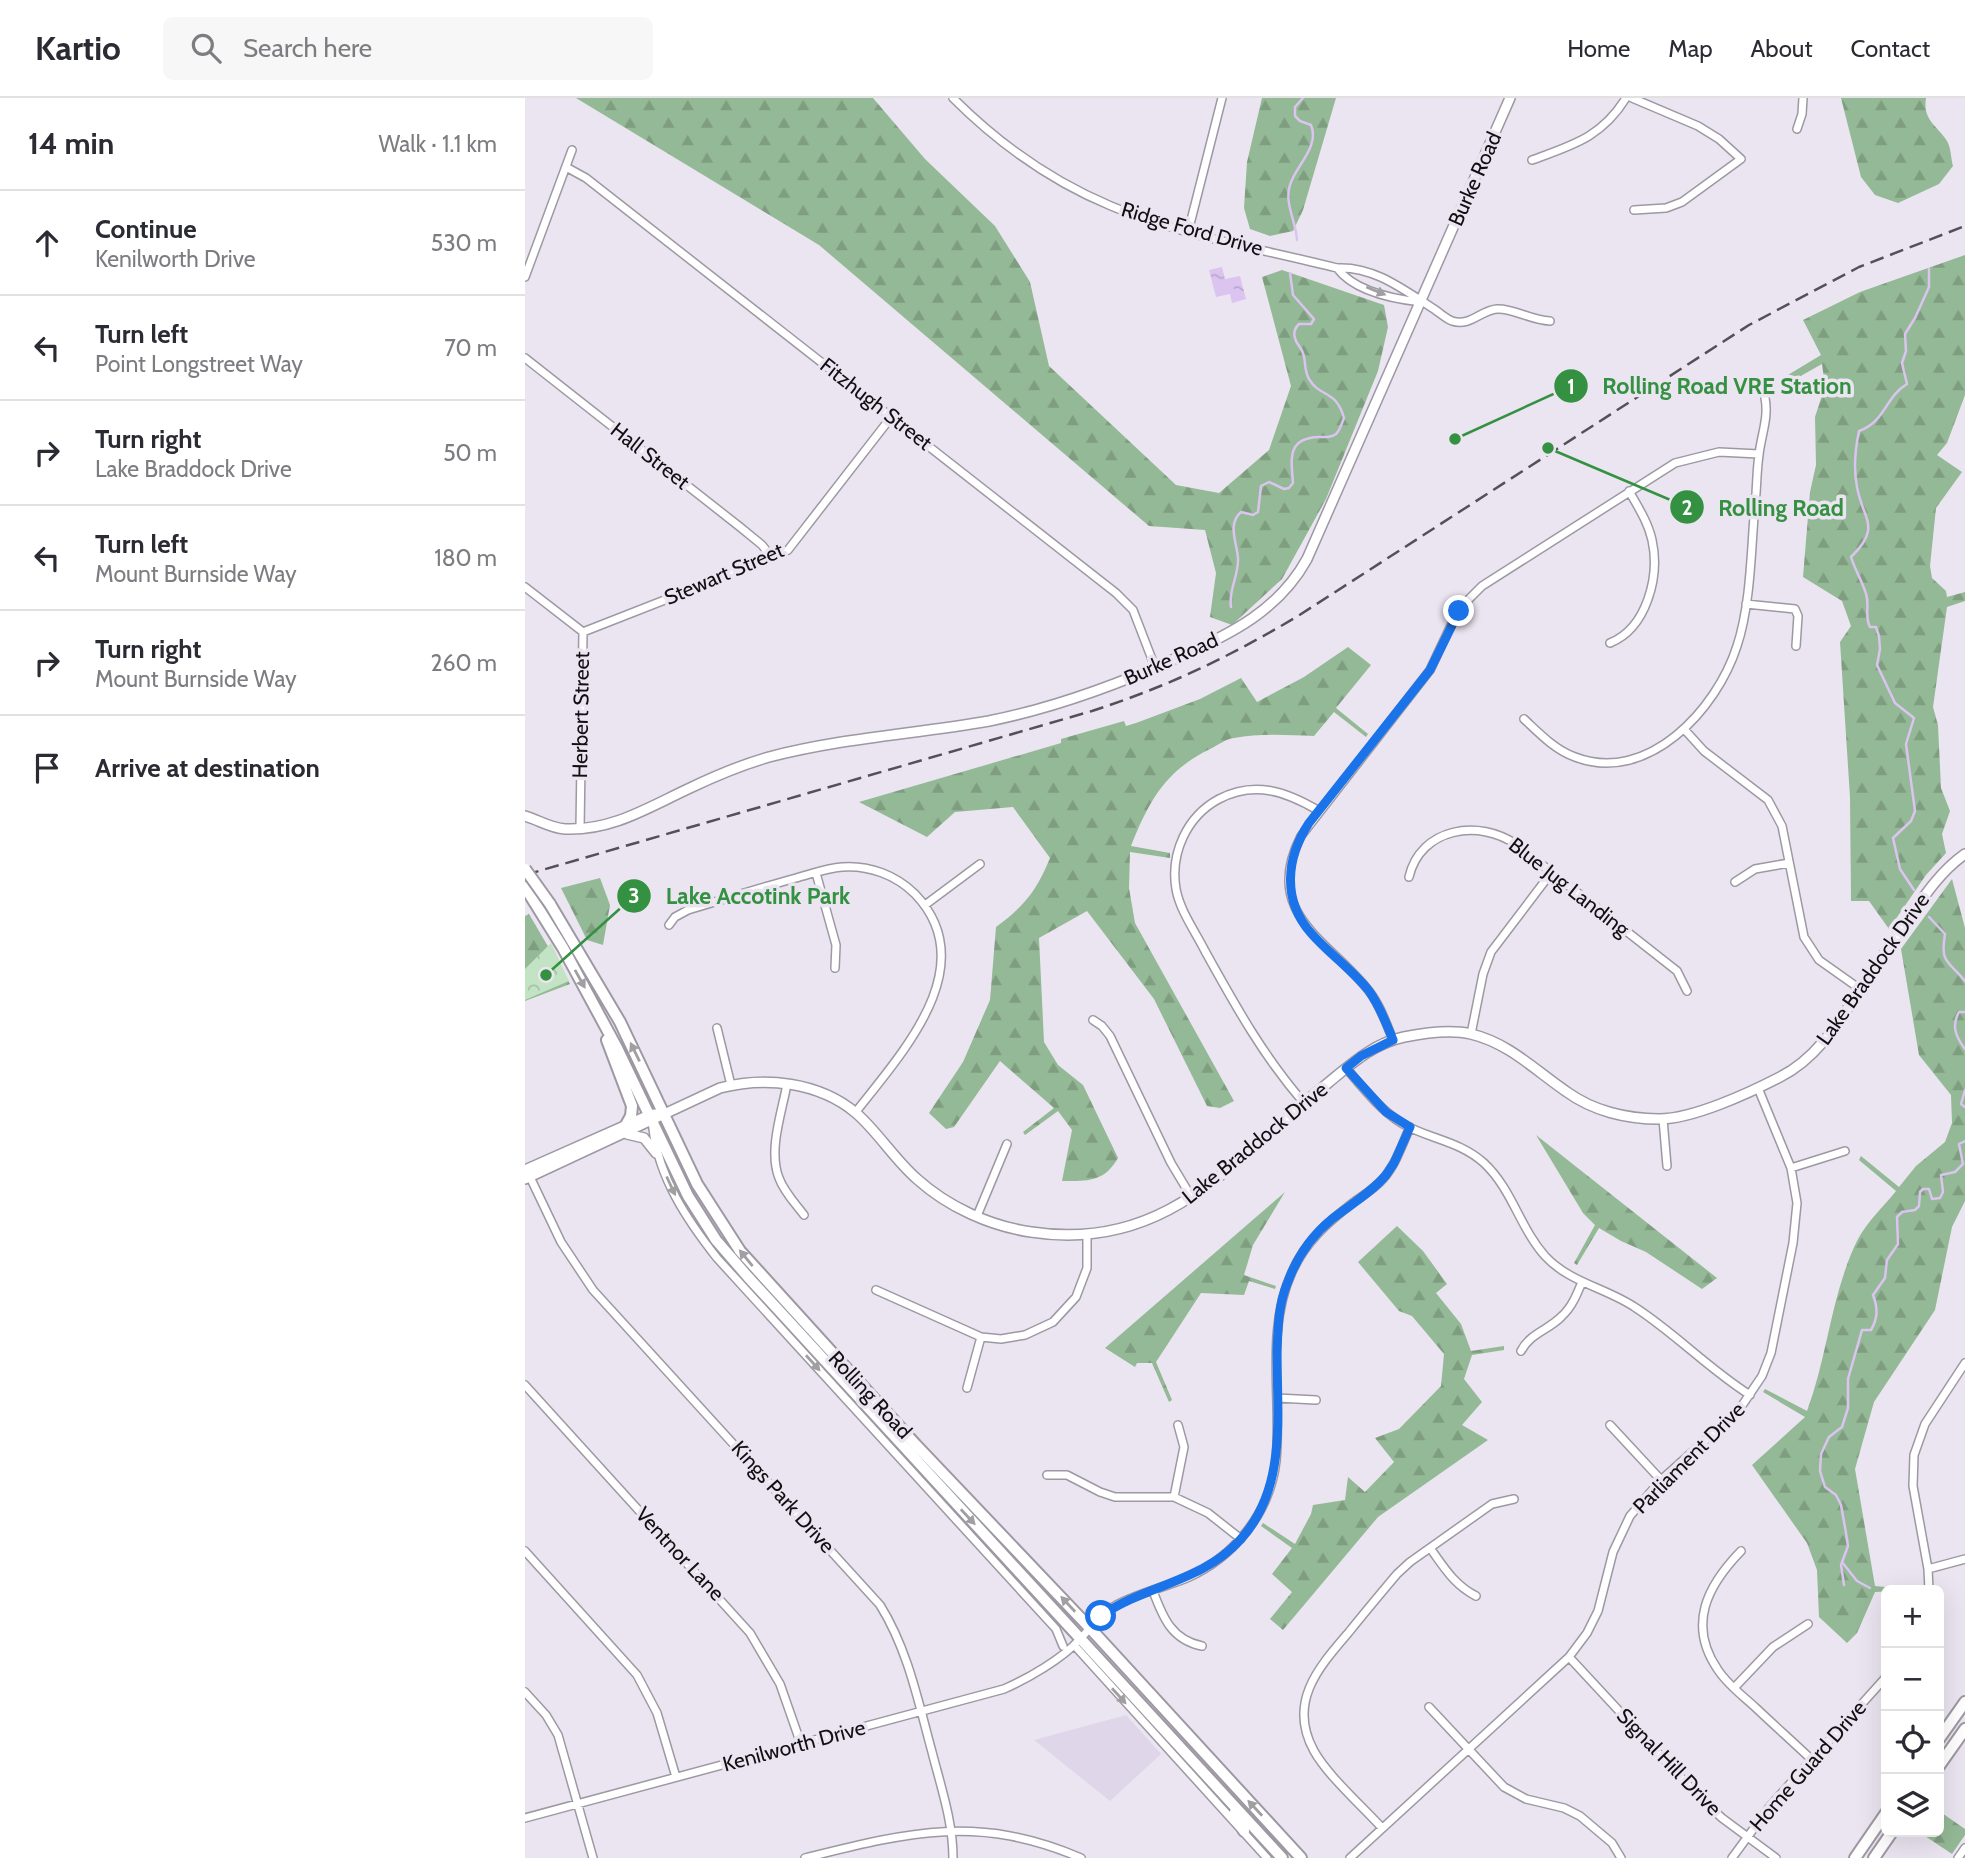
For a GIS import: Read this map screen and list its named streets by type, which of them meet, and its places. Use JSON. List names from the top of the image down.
{
  "streets": {
    "main road": ["Rolling Road"],
    "street": [
      "Burke Road",
      "Ridge Ford Drive",
      "Fitzhugh Street",
      "Hall Street",
      "Stewart Street",
      "Herbert Street",
      "Blue Jug Landing",
      "Lake Braddock Drive",
      "Parliament Drive",
      "Kings Park Drive",
      "Ventnor Lane",
      "Kenilworth Drive",
      "Signal Hill Drive",
      "Home Guard Drive"
    ]
  },
  "crossings": [
    ["Burke Road", "Ridge Ford Drive"],
    ["Burke Road", "Fitzhugh Street"],
    ["Burke Road", "Herbert Street"],
    ["Fitzhugh Street", "Stewart Street"],
    ["Hall Street", "Stewart Street"],
    ["Stewart Street", "Herbert Street"],
    ["Lake Braddock Drive", "Rolling Road"],
    ["Lake Braddock Drive", "Parliament Drive"],
    ["Lake Braddock Drive", "Kings Park Drive"],
    ["Rolling Road", "Kenilworth Drive"],
    ["Parliament Drive", "Signal Hill Drive"],
    ["Kings Park Drive", "Kenilworth Drive"],
    ["Ventnor Lane", "Kenilworth Drive"],
    ["Signal Hill Drive", "Home Guard Drive"]
  ],
  "places": ["Rolling Road VRE Station", "Rolling Road", "Lake Accotink Park"],
  "page": {
    "header": "Kartio",
    "search": "Search here",
    "nav": [
      "Home",
      "Map",
      "About",
      "Contact"
    ],
    "heading": ["14 min", "Walk · 1.1 km"],
    "list": [
      ["Continue", "Kenilworth Drive", "530 m"],
      ["Turn left", "Point Longstreet Way", "70 m"],
      ["Turn right", "Lake Braddock Drive", "50 m"],
      ["Turn left", "Mount Burnside Way", "180 m"],
      ["Turn right", "Mount Burnside Way", "260 m"],
      "Arrive at destination"
    ],
    "map_buttons": ["+", "−"]
  }
}
